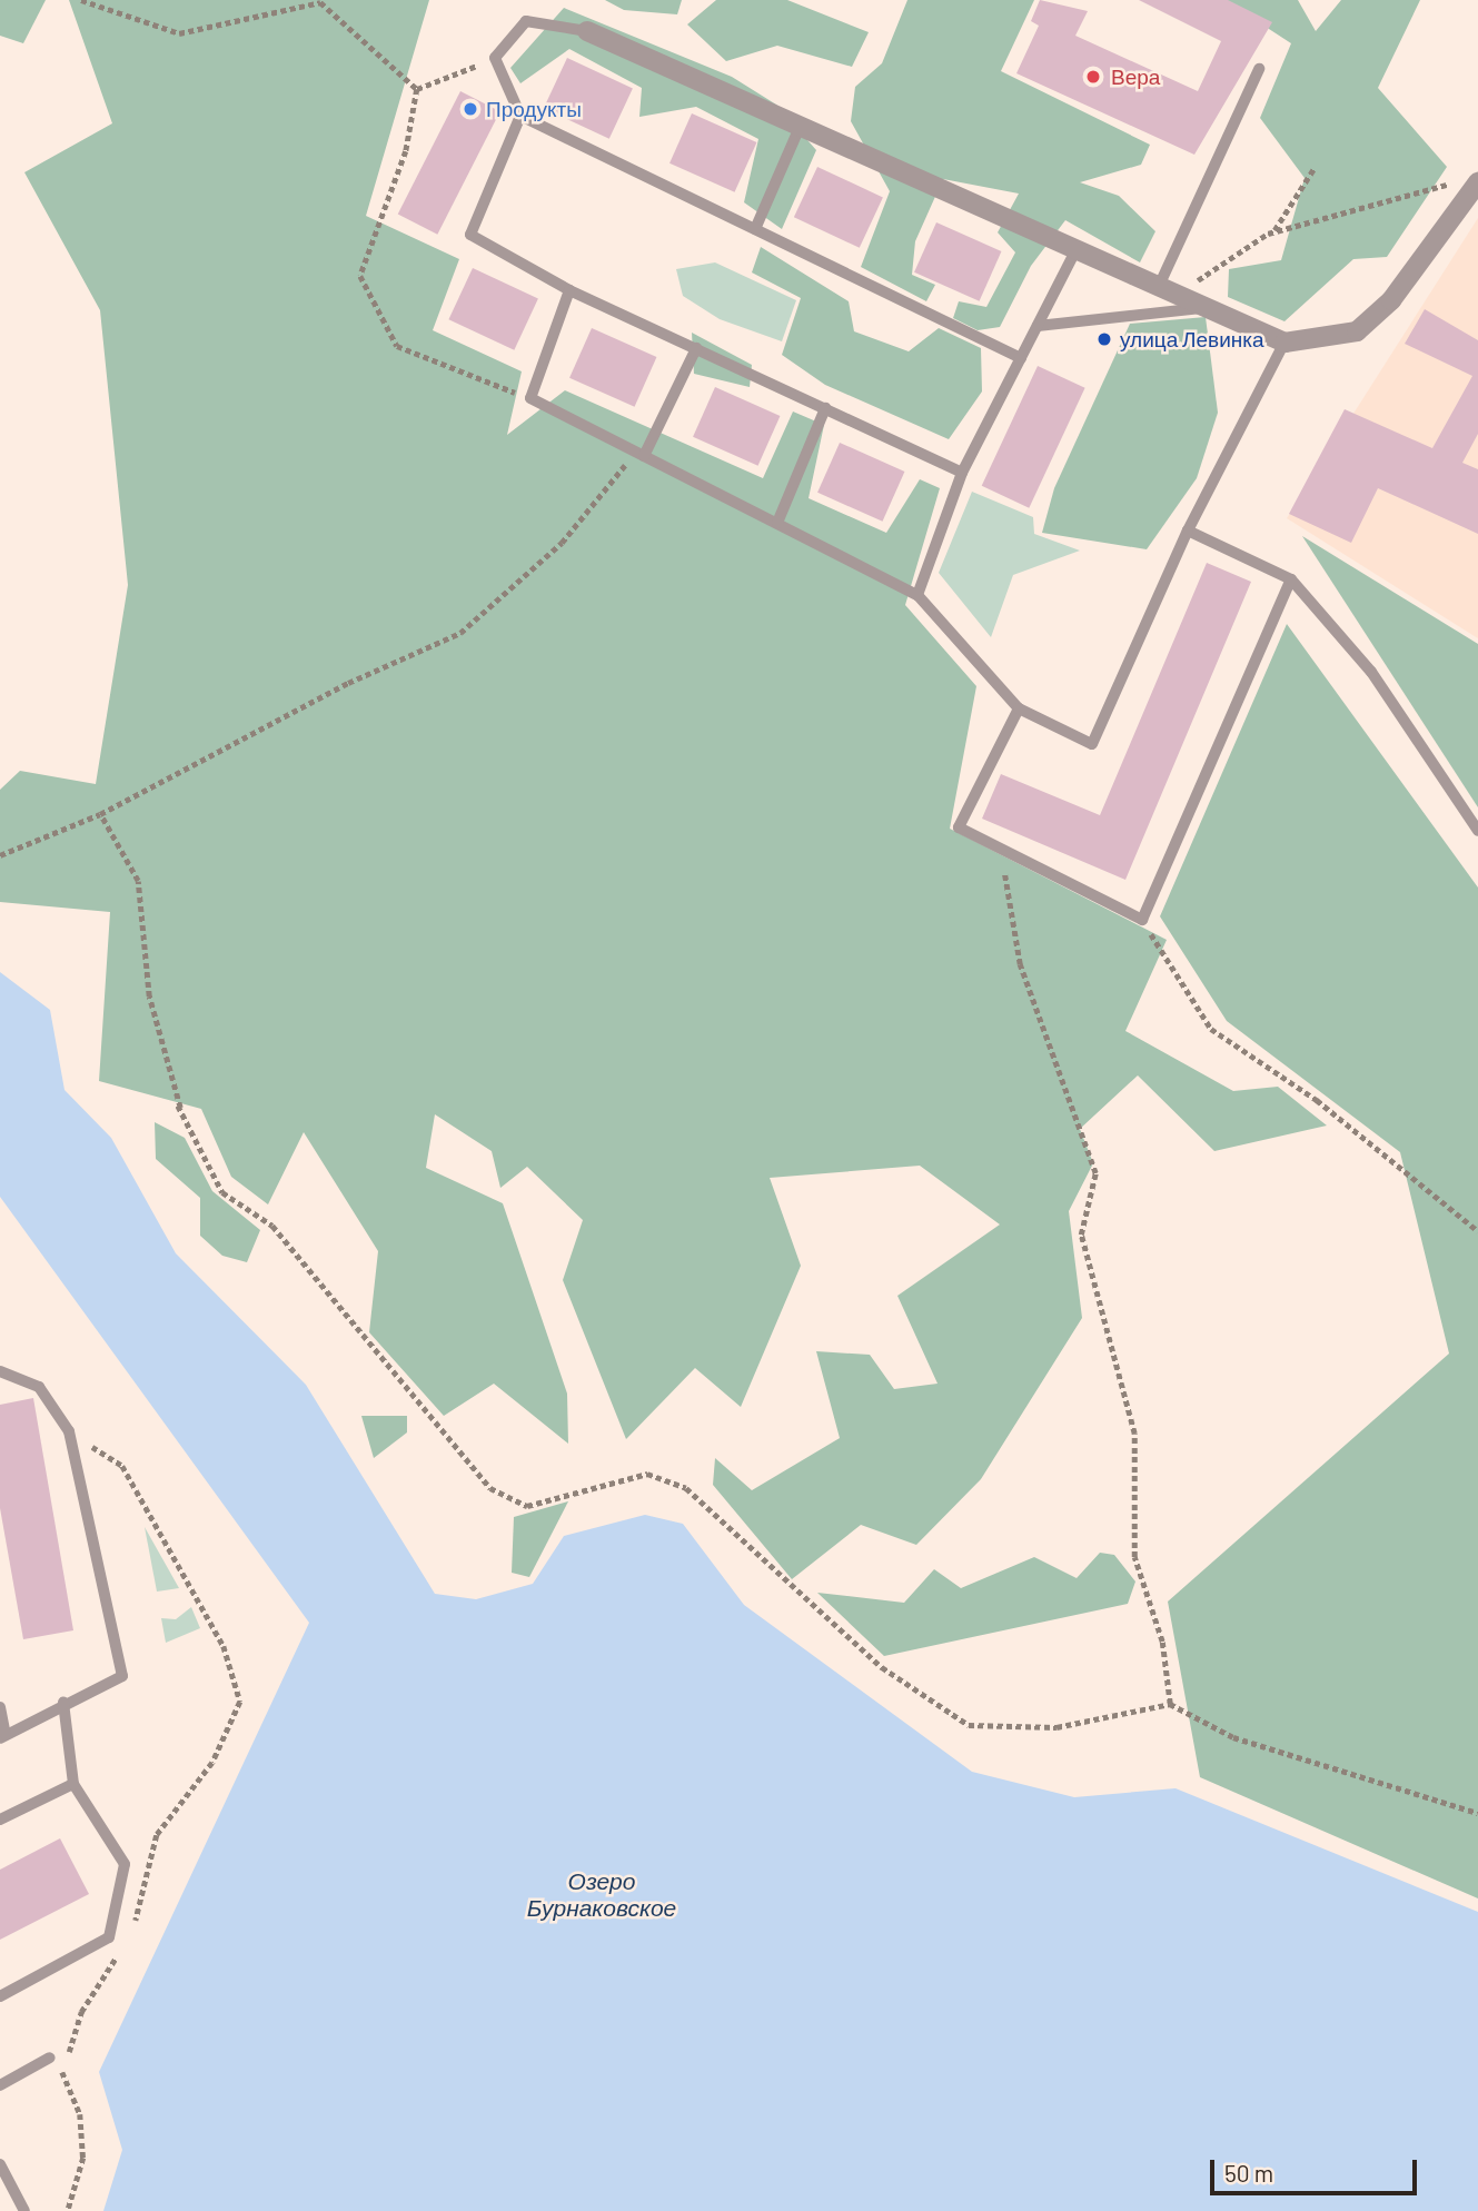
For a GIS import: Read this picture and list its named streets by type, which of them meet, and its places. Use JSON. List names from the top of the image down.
{
  "water": ["Озеро Бурнаковское"],
  "places": ["Вера", "Продукты", "улица Левинка"],
  "scale_bar": "50 m"
}
